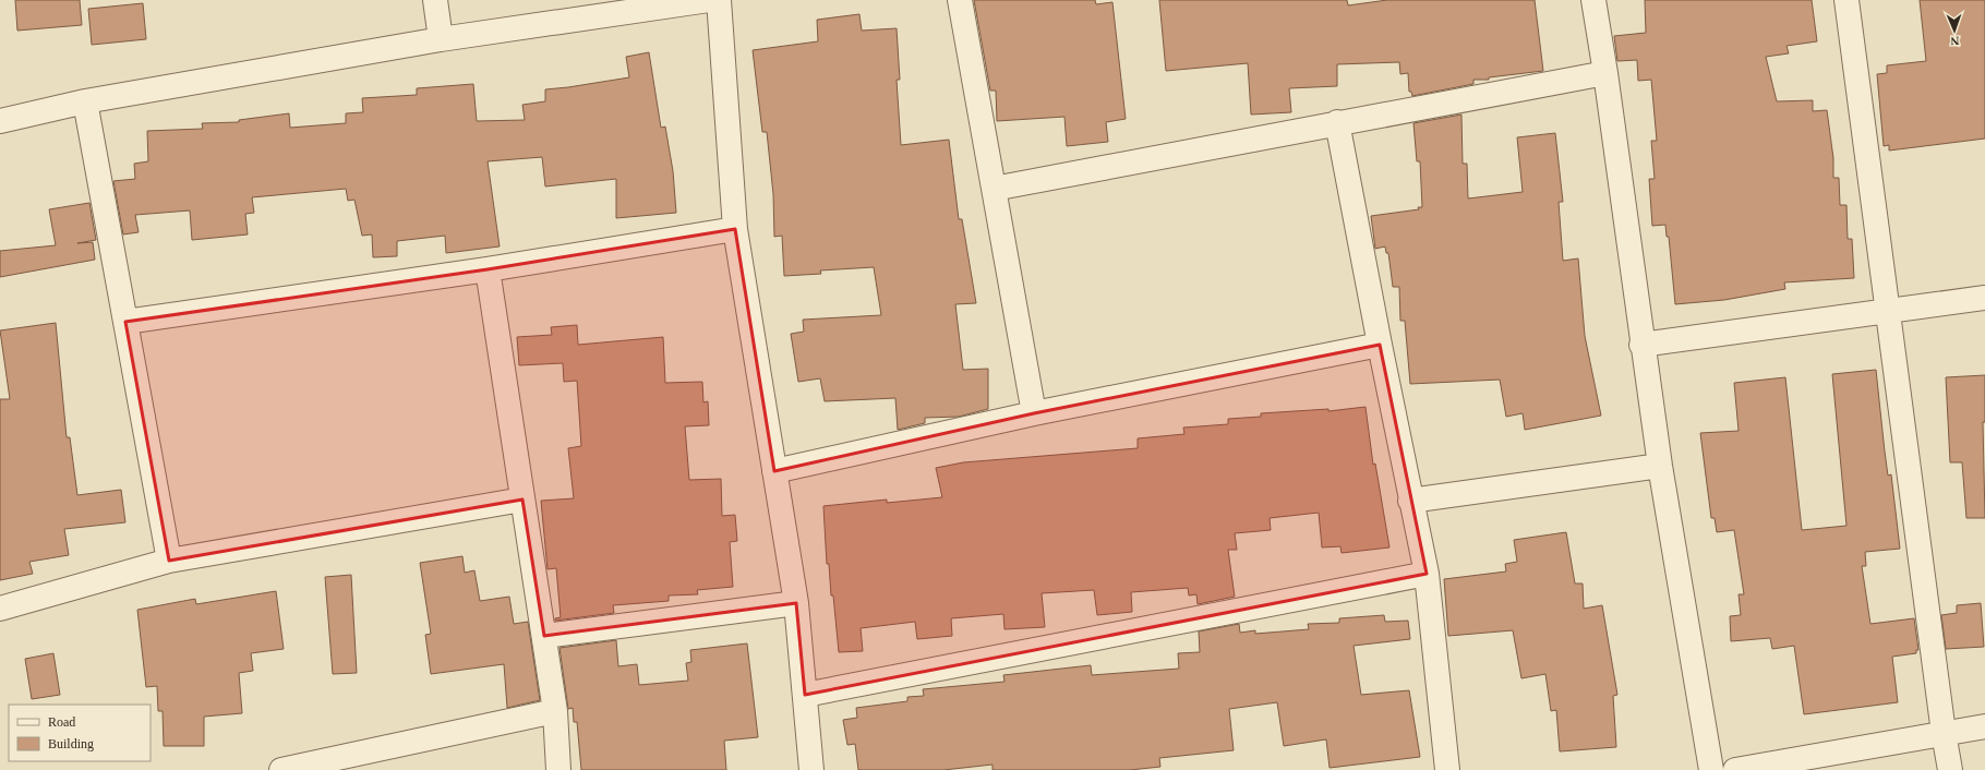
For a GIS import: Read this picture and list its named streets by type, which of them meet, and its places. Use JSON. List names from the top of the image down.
{
  "legend": ["Road", "Building"],
  "north": "bottom"
}
